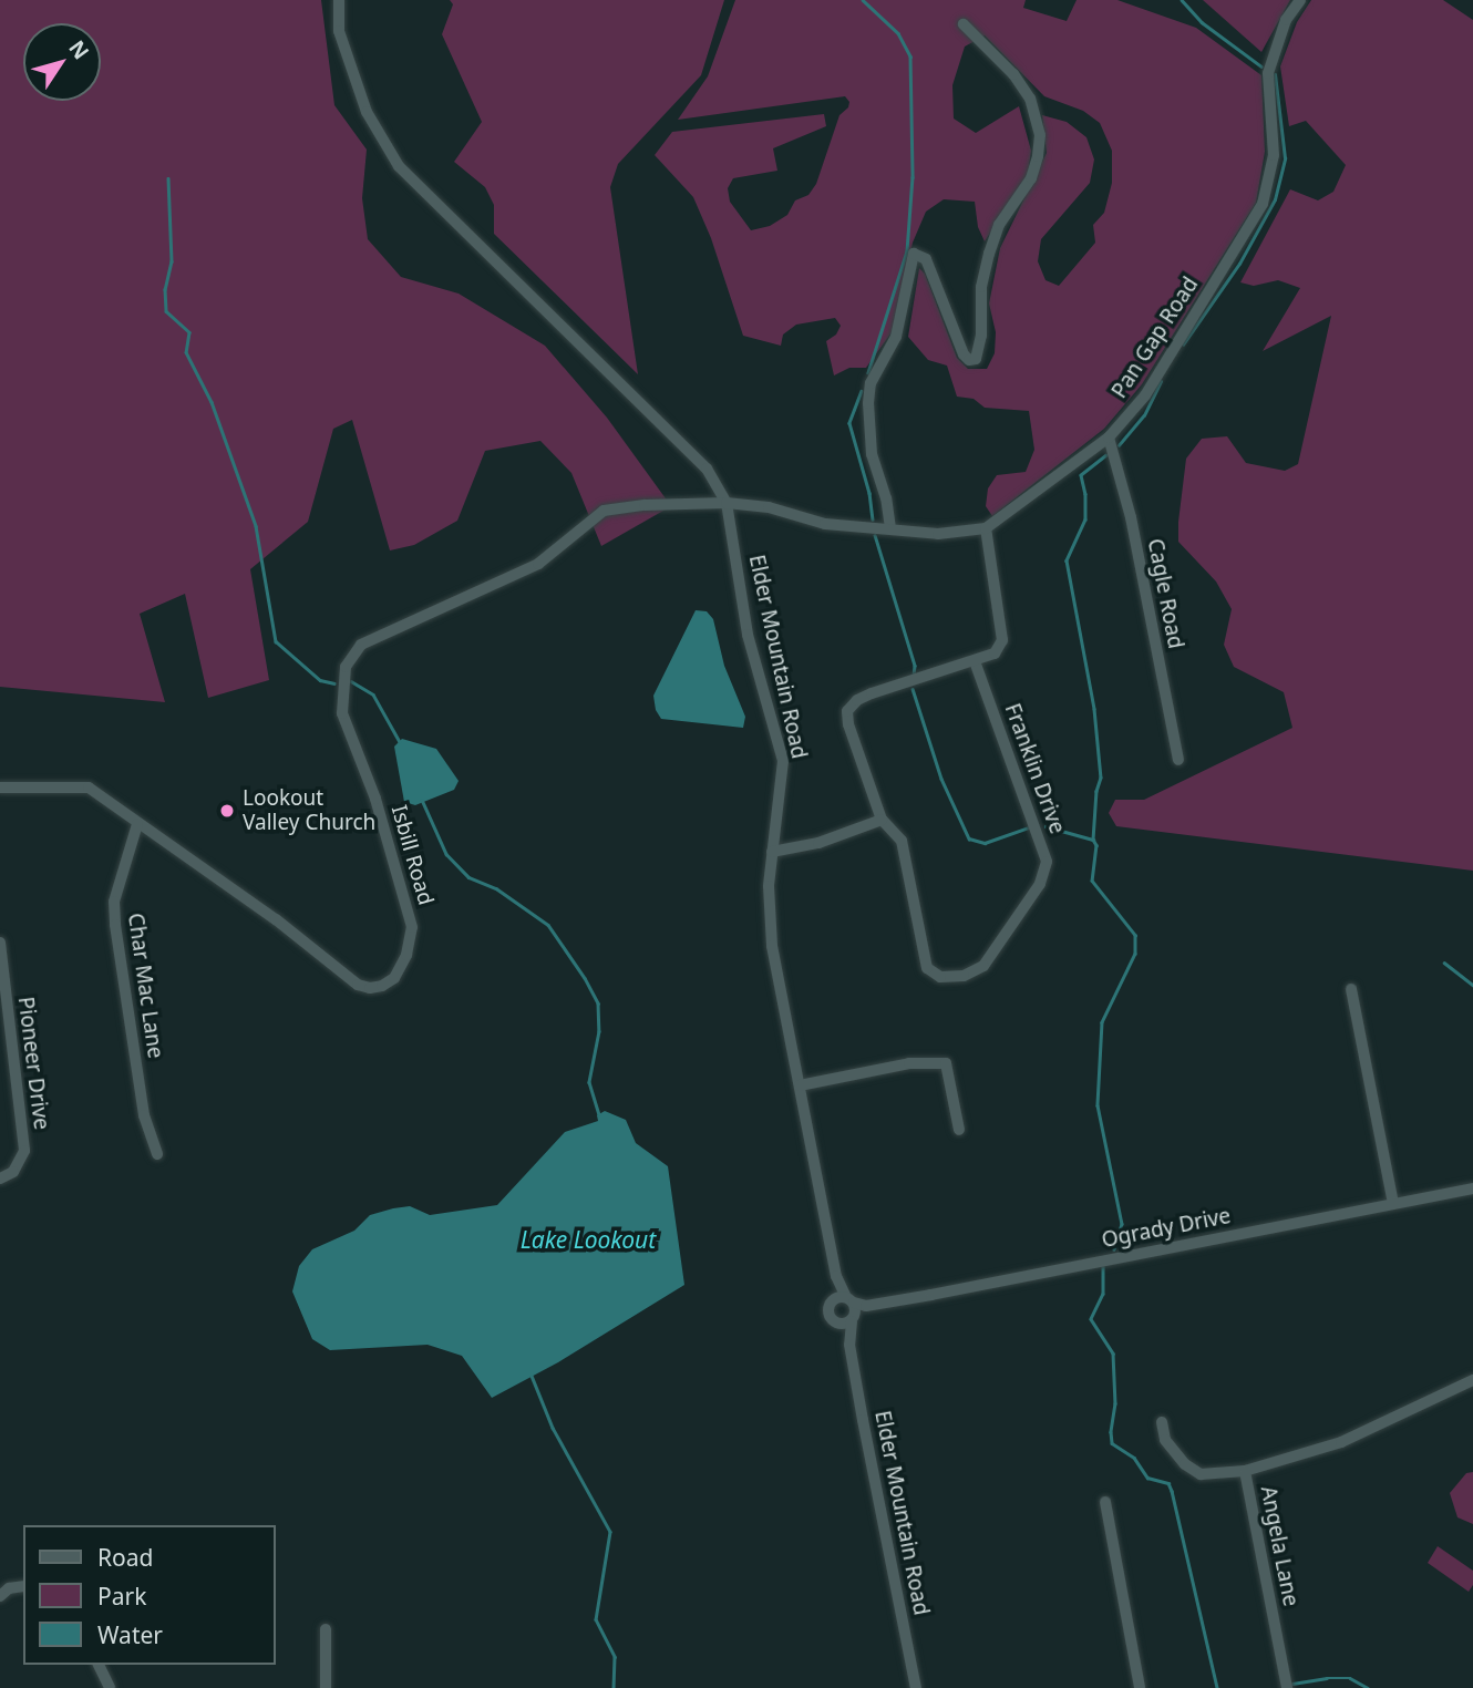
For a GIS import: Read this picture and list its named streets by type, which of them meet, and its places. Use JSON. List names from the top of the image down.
{
  "streets": {
    "street": [
      "Pan Gap Road",
      "Cagle Road",
      "Elder Mountain Road",
      "Franklin Drive",
      "Isbill Road",
      "Char Mac Lane",
      "Pioneer Drive",
      "Ogrady Drive",
      "Angela Lane"
    ]
  },
  "crossings": [
    ["Pan Gap Road", "Cagle Road"],
    ["Pan Gap Road", "Elder Mountain Road"],
    ["Pan Gap Road", "Isbill Road"],
    ["Elder Mountain Road", "Isbill Road"],
    ["Elder Mountain Road", "Ogrady Drive"],
    ["Isbill Road", "Char Mac Lane"]
  ],
  "water": ["Lake Lookout"],
  "places": ["Lookout Valley Church"],
  "legend": ["Road", "Park", "Water"],
  "north": "top right"
}
